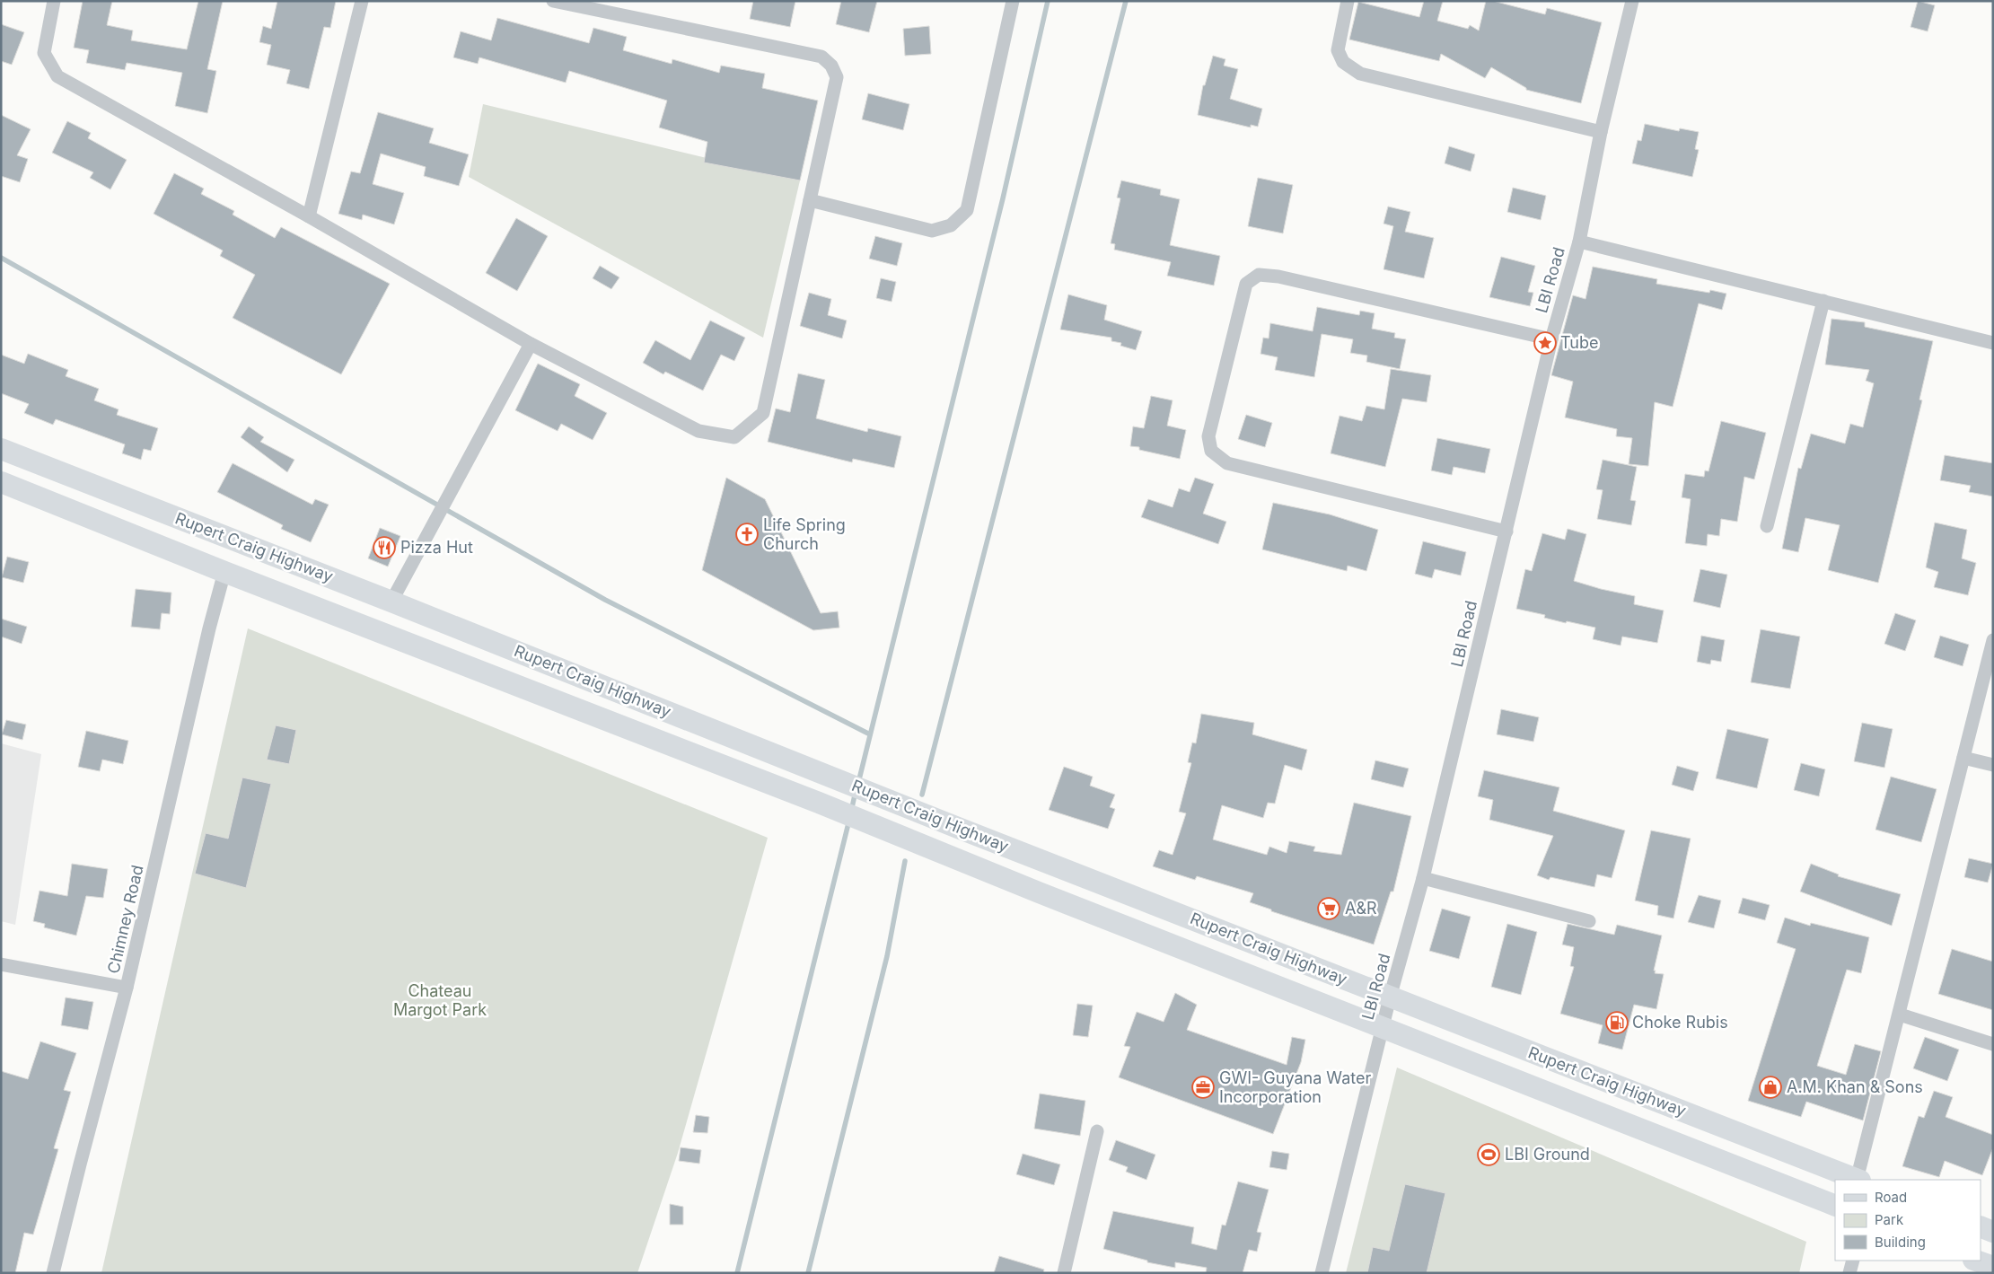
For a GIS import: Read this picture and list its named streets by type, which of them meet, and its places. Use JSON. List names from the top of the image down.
{
  "streets": {
    "main road": ["Rupert Craig Highway"],
    "street": ["LBI Road", "Chimney Road"]
  },
  "crossings": [
    ["LBI Road", "Rupert Craig Highway"],
    ["Rupert Craig Highway", "Chimney Road"]
  ],
  "parks": ["Chateau Margot Park"],
  "places": {
    "place": ["Tube"],
    "church": ["Life Spring Church"],
    "restaurant": ["Pizza Hut"],
    "supermarket": ["A&R"],
    "fuel station": ["Choke Rubis"],
    "office": ["GWI- Guyana Water Incorporation"],
    "shop": ["A.M. Khan & Sons"],
    "sports": ["LBI Ground"]
  },
  "legend": ["Road", "Park", "Building"]
}
